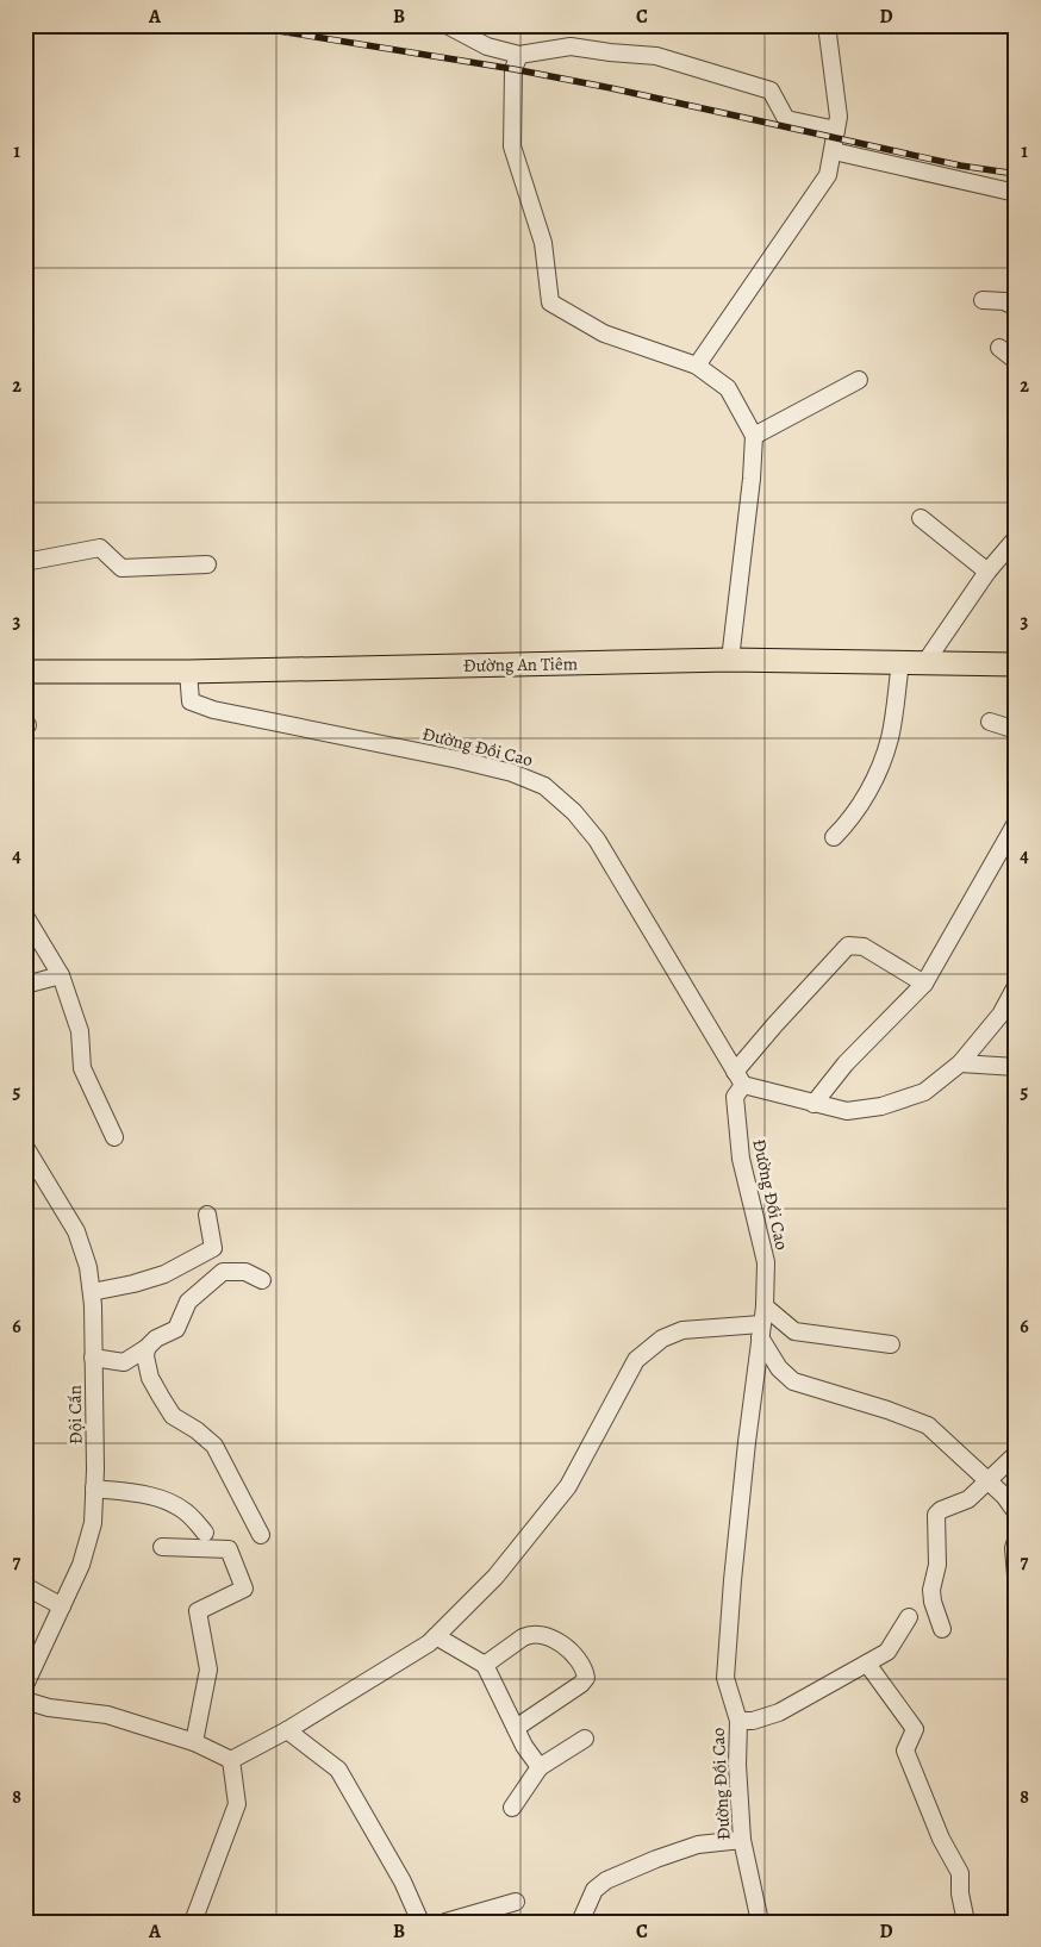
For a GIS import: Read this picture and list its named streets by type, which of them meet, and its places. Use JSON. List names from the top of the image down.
{
  "streets": {
    "main road": ["Đường An Tiêm"],
    "street": ["Đường Đồi Cao", "Đội Cấn"]
  },
  "crossings": [
    ["Đường An Tiêm", "Đường Đồi Cao"]
  ],
  "grid": {
    "columns": [
      "A",
      "B",
      "C",
      "D"
    ],
    "rows": [
      "1",
      "2",
      "3",
      "4",
      "5",
      "6",
      "7",
      "8"
    ]
  }
}
